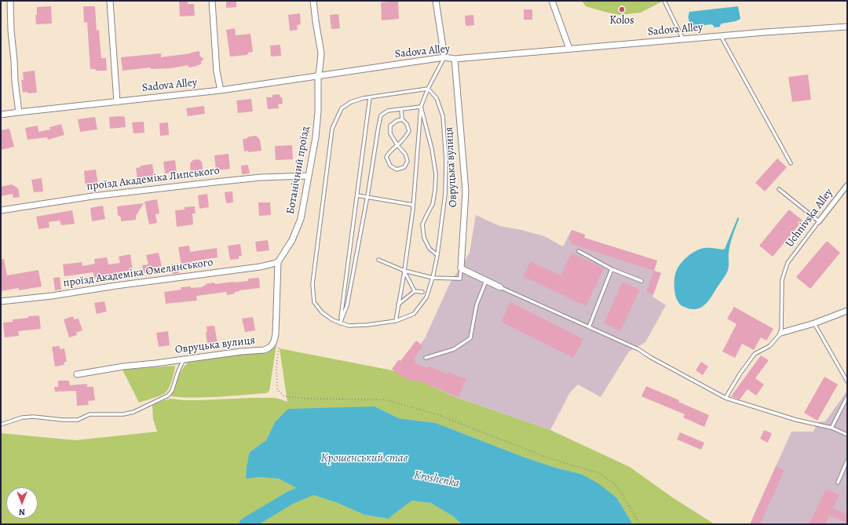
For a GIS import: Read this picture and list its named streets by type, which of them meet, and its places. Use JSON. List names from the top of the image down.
{
  "streets": {
    "street": [
      "Sadova Alley",
      "Овруцька вулиця",
      "Ботанічний проїзд",
      "проїзд Академіка Липського",
      "Uchnivska Alley",
      "проїзд Академіка Омелянського"
    ]
  },
  "crossings": [
    ["Sadova Alley", "Овруцька вулиця"],
    ["Sadova Alley", "Ботанічний проїзд"],
    ["Овруцька вулиця", "Ботанічний проїзд"],
    ["Овруцька вулиця", "проїзд Академіка Омелянського"],
    ["Ботанічний проїзд", "проїзд Академіка Липського"],
    ["Ботанічний проїзд", "проїзд Академіка Омелянського"]
  ],
  "water": ["Крошенський став", "Kroshenka"],
  "places": ["Kolos"],
  "north": "bottom"
}
